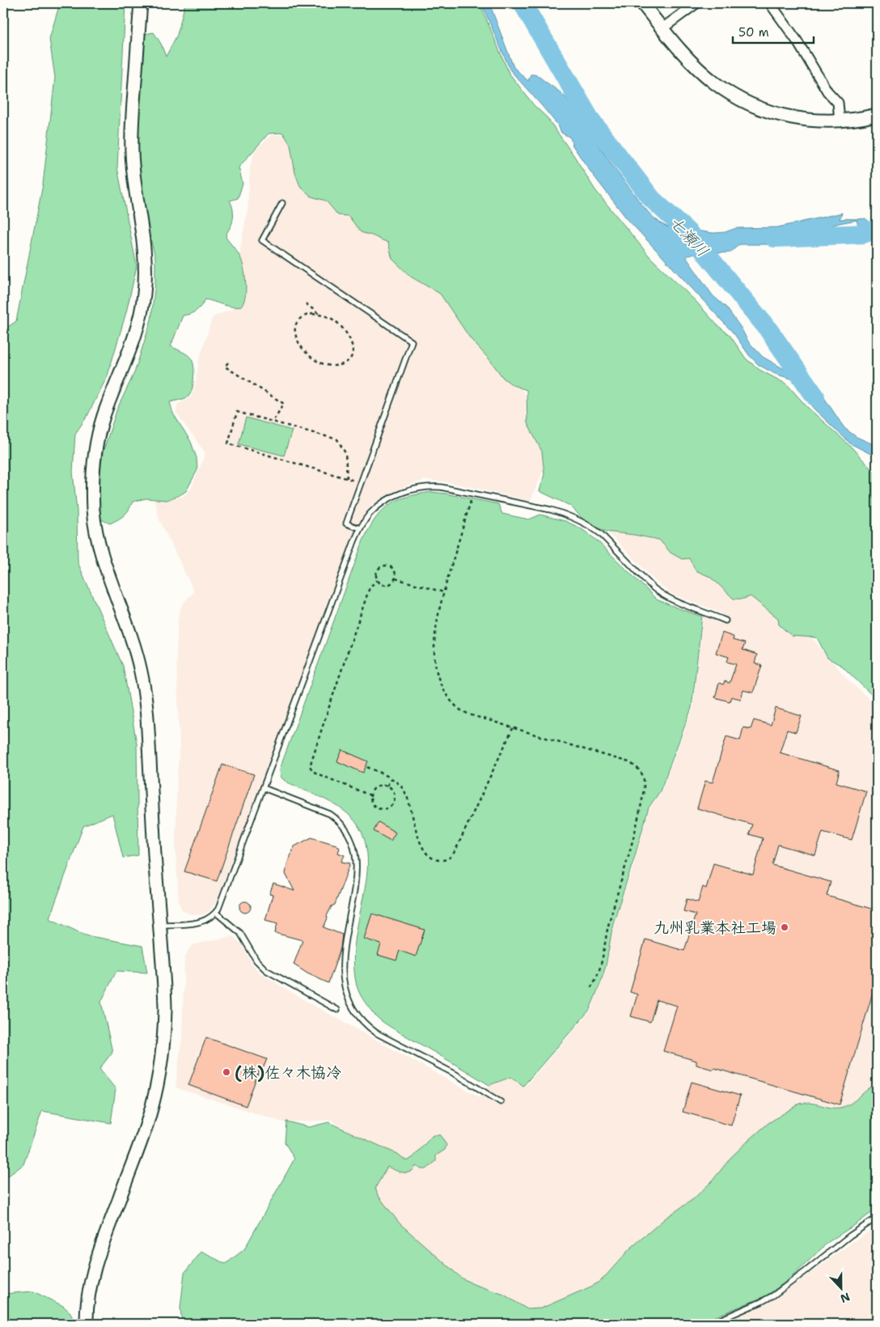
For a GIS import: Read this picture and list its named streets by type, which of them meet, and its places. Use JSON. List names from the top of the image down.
{
  "water": ["七瀬川"],
  "places": ["九州乳業本社工場", "(株)佐々木協冷"],
  "scale_bar": "50 m",
  "north": "bottom"
}
